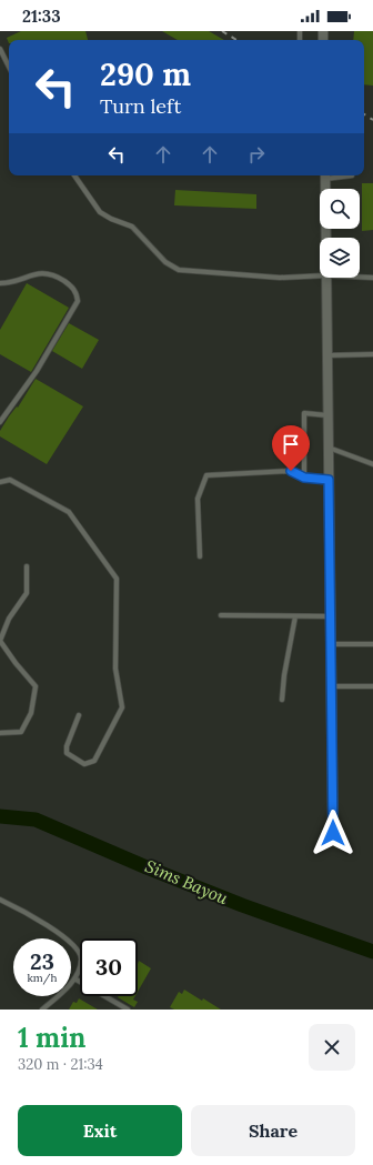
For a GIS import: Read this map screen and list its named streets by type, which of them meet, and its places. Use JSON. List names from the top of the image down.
{
  "water": ["Sims Bayou"],
  "page": {
    "status": "21:33",
    "turn": ["290 m", "Turn left"],
    "speed": "23 km/h",
    "limit": "30",
    "heading": ["1 min", "320 m · 21:34"],
    "buttons": ["Exit", "Share"]
  }
}
